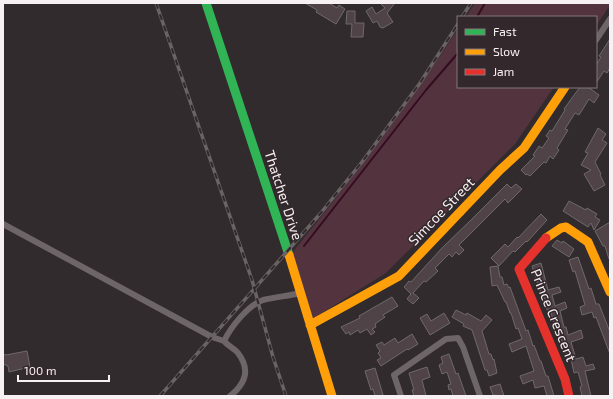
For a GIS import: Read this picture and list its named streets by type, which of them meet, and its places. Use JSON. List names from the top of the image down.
{
  "streets": {
    "street": ["Thatcher Drive", "Simcoe Street", "Prince Crescent"]
  },
  "crossings": [
    ["Thatcher Drive", "Simcoe Street"]
  ],
  "legend": ["Fast", "Slow", "Jam"],
  "scale_bar": "100 m"
}
